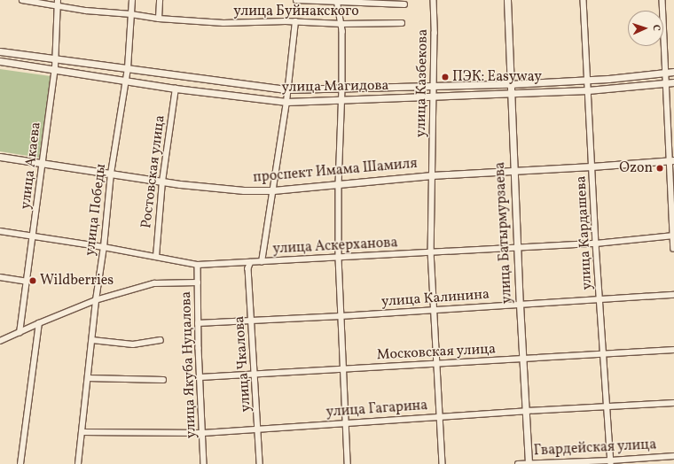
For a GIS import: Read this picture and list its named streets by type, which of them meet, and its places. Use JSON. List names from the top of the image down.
{
  "streets": {
    "main road": ["улица Магидова", "проспект Имама Шамиля", "улица Батырмурзаева"],
    "street": [
      "улица Буйнакского",
      "улица Казбекова",
      "улица Акаева",
      "Ростовская улица",
      "улица Победы",
      "улица Кардашева",
      "улица Аскерханова",
      "улица Калинина",
      "Московская улица",
      "улица Чкалова",
      "улица Якуба Нуцалова",
      "улица Гагарина",
      "Гвардейская улица"
    ]
  },
  "crossings": [
    ["улица Буйнакского", "улица Акаева"],
    ["улица Буйнакского", "улица Победы"],
    ["улица Казбекова", "улица Магидова"],
    ["улица Казбекова", "проспект Имама Шамиля"],
    ["улица Казбекова", "улица Аскерханова"],
    ["улица Казбекова", "улица Калинина"],
    ["улица Казбекова", "Московская улица"],
    ["улица Казбекова", "улица Гагарина"],
    ["улица Магидова", "улица Акаева"],
    ["улица Магидова", "Ростовская улица"],
    ["улица Магидова", "улица Победы"],
    ["улица Магидова", "улица Батырмурзаева"],
    ["улица Магидова", "улица Кардашева"],
    ["улица Акаева", "проспект Имама Шамиля"],
    ["улица Акаева", "улица Аскерханова"],
    ["проспект Имама Шамиля", "Ростовская улица"],
    ["проспект Имама Шамиля", "улица Победы"],
    ["проспект Имама Шамиля", "улица Батырмурзаева"],
    ["проспект Имама Шамиля", "улица Кардашева"],
    ["Ростовская улица", "улица Аскерханова"],
    ["улица Победы", "улица Аскерханова"],
    ["улица Победы", "улица Гагарина"],
    ["улица Батырмурзаева", "улица Аскерханова"],
    ["улица Батырмурзаева", "улица Калинина"],
    ["улица Батырмурзаева", "Московская улица"],
    ["улица Батырмурзаева", "улица Гагарина"],
    ["улица Батырмурзаева", "Гвардейская улица"],
    ["улица Кардашева", "улица Аскерханова"],
    ["улица Кардашева", "улица Калинина"],
    ["улица Кардашева", "Московская улица"],
    ["улица Кардашева", "улица Гагарина"],
    ["улица Кардашева", "Гвардейская улица"],
    ["улица Аскерханова", "улица Чкалова"],
    ["улица Аскерханова", "улица Якуба Нуцалова"],
    ["улица Калинина", "улица Чкалова"],
    ["улица Калинина", "улица Якуба Нуцалова"],
    ["Московская улица", "улица Чкалова"],
    ["Московская улица", "улица Якуба Нуцалова"],
    ["улица Чкалова", "улица Гагарина"],
    ["улица Якуба Нуцалова", "улица Гагарина"]
  ],
  "places": ["ПЭК: Easyway", "Ozon", "Wildberries"],
  "north": "right"
}
